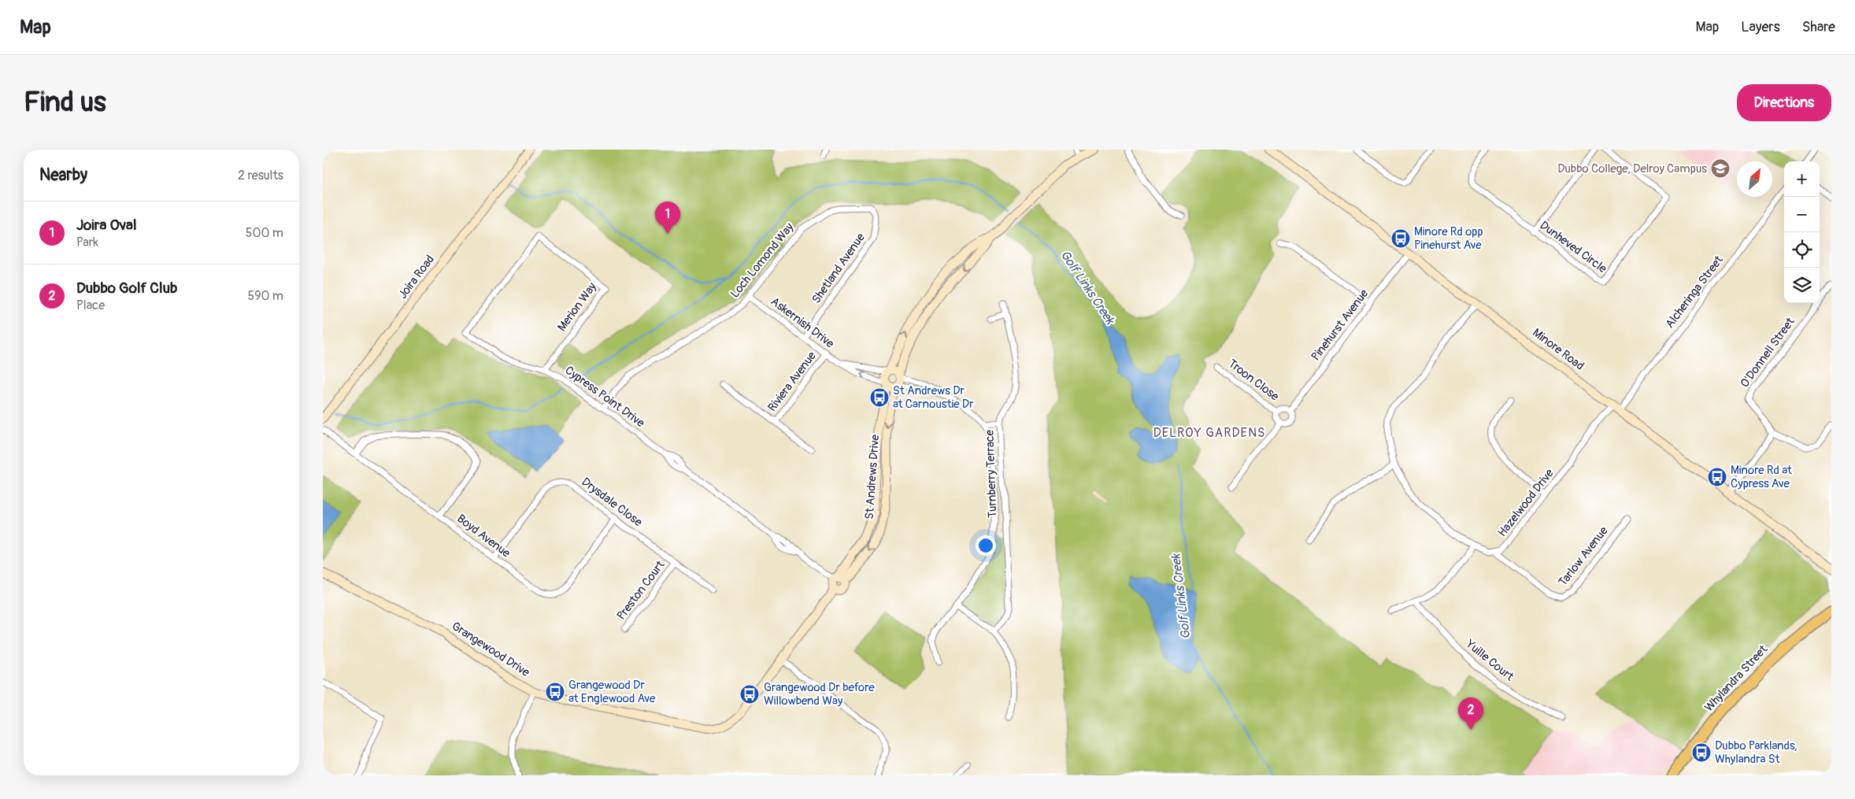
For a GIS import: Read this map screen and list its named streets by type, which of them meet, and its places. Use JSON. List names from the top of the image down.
{
  "streets": {
    "highway": ["Whylandra Street"],
    "street": [
      "Dunheved Circle",
      "Loch Lomond Way",
      "Shetland Avenue",
      "Joira Road",
      "Alcheringa Street",
      "Merion Way",
      "Askernish Drive",
      "Pinehurst Avenue",
      "Minore Road",
      "O'Donnell Street",
      "Troon Close",
      "Riviera Avenue",
      "Cypress Point Drive",
      "Turnberry Terrace",
      "St Andrews Drive",
      "Drysdale Close",
      "Hazelwood Drive",
      "Boyd Avenue",
      "Tarlow Avenue",
      "Preston Court",
      "Grangewood Drive",
      "Yuille Court"
    ]
  },
  "crossings": [
    ["Loch Lomond Way", "Shetland Avenue"],
    ["Loch Lomond Way", "Askernish Drive"],
    ["Loch Lomond Way", "Cypress Point Drive"],
    ["Shetland Avenue", "Askernish Drive"],
    ["Alcheringa Street", "Minore Road"],
    ["Alcheringa Street", "Hazelwood Drive"],
    ["Merion Way", "Cypress Point Drive"],
    ["Askernish Drive", "Riviera Avenue"],
    ["Askernish Drive", "St Andrews Drive"],
    ["Pinehurst Avenue", "Minore Road"],
    ["Pinehurst Avenue", "Troon Close"],
    ["Minore Road", "Hazelwood Drive"],
    ["Cypress Point Drive", "St Andrews Drive"],
    ["Cypress Point Drive", "Grangewood Drive"],
    ["St Andrews Drive", "Grangewood Drive"],
    ["Drysdale Close", "Boyd Avenue"],
    ["Drysdale Close", "Preston Court"],
    ["Hazelwood Drive", "Tarlow Avenue"]
  ],
  "districts": ["DELROY GARDENS"],
  "water": ["Golf Links Creek"],
  "places": {
    "school or university": ["Dubbo College, Delroy Campus"],
    "bus stop": [
      "Minore Rd opp Pinehurst Ave",
      "St Andrews Dr at Carnoustie Dr",
      "Minore Rd at Cypress Ave",
      "Grangewood Dr at Englewood Ave",
      "Grangewood Dr before Willowbend Way",
      "Dubbo Parklands, Whylandra St"
    ]
  },
  "north": "top right",
  "page": {
    "header": "Map",
    "nav": ["Map", "Layers", "Share"],
    "buttons": "Directions",
    "title": "Find us",
    "heading": ["Nearby", "2 results"],
    "map_buttons": ["+", "−"],
    "list": [
      {
        "mark": "1",
        "name": "Joira Oval",
        "note": "Park",
        "value": "500 m"
      },
      {
        "mark": "2",
        "name": "Dubbo Golf Club",
        "note": "Place",
        "value": "590 m"
      }
    ],
    "pins": ["1", "2"]
  }
}
